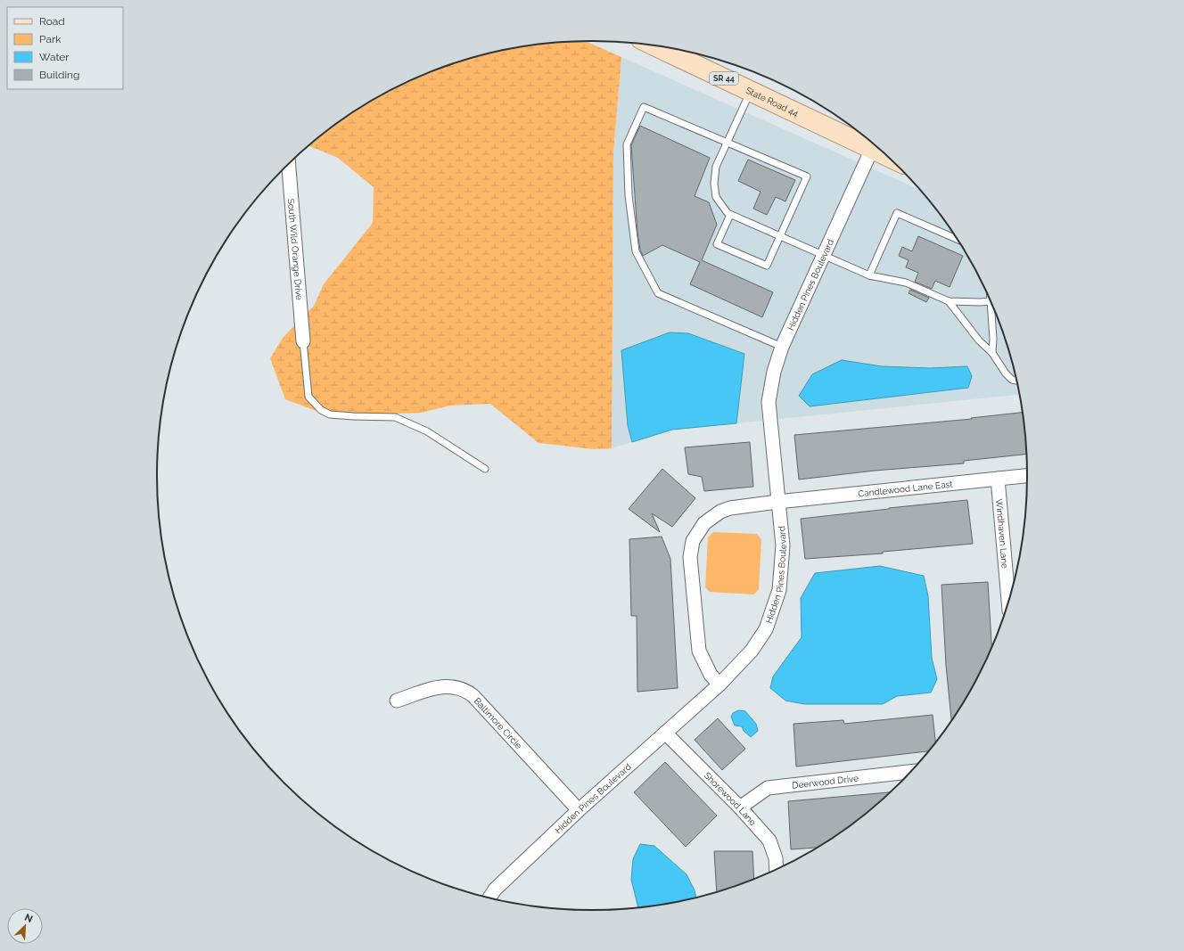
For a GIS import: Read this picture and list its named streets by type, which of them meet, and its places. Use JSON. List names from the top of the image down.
{
  "streets": {
    "main road": ["SR 44", "State Road 44"],
    "street": [
      "South Wild Orange Drive",
      "Hidden Pines Boulevard",
      "Candlewood Lane East",
      "Windhaven Lane",
      "Baltimore Circle",
      "Deerwood Drive",
      "Shorewood Lane"
    ]
  },
  "crossings": [
    ["State Road 44", "Hidden Pines Boulevard"],
    ["Hidden Pines Boulevard", "Candlewood Lane East"],
    ["Hidden Pines Boulevard", "Baltimore Circle"],
    ["Hidden Pines Boulevard", "Shorewood Lane"],
    ["Candlewood Lane East", "Windhaven Lane"],
    ["Deerwood Drive", "Shorewood Lane"]
  ],
  "legend": [
    "Road",
    "Park",
    "Water",
    "Building"
  ],
  "north": "top right"
}
